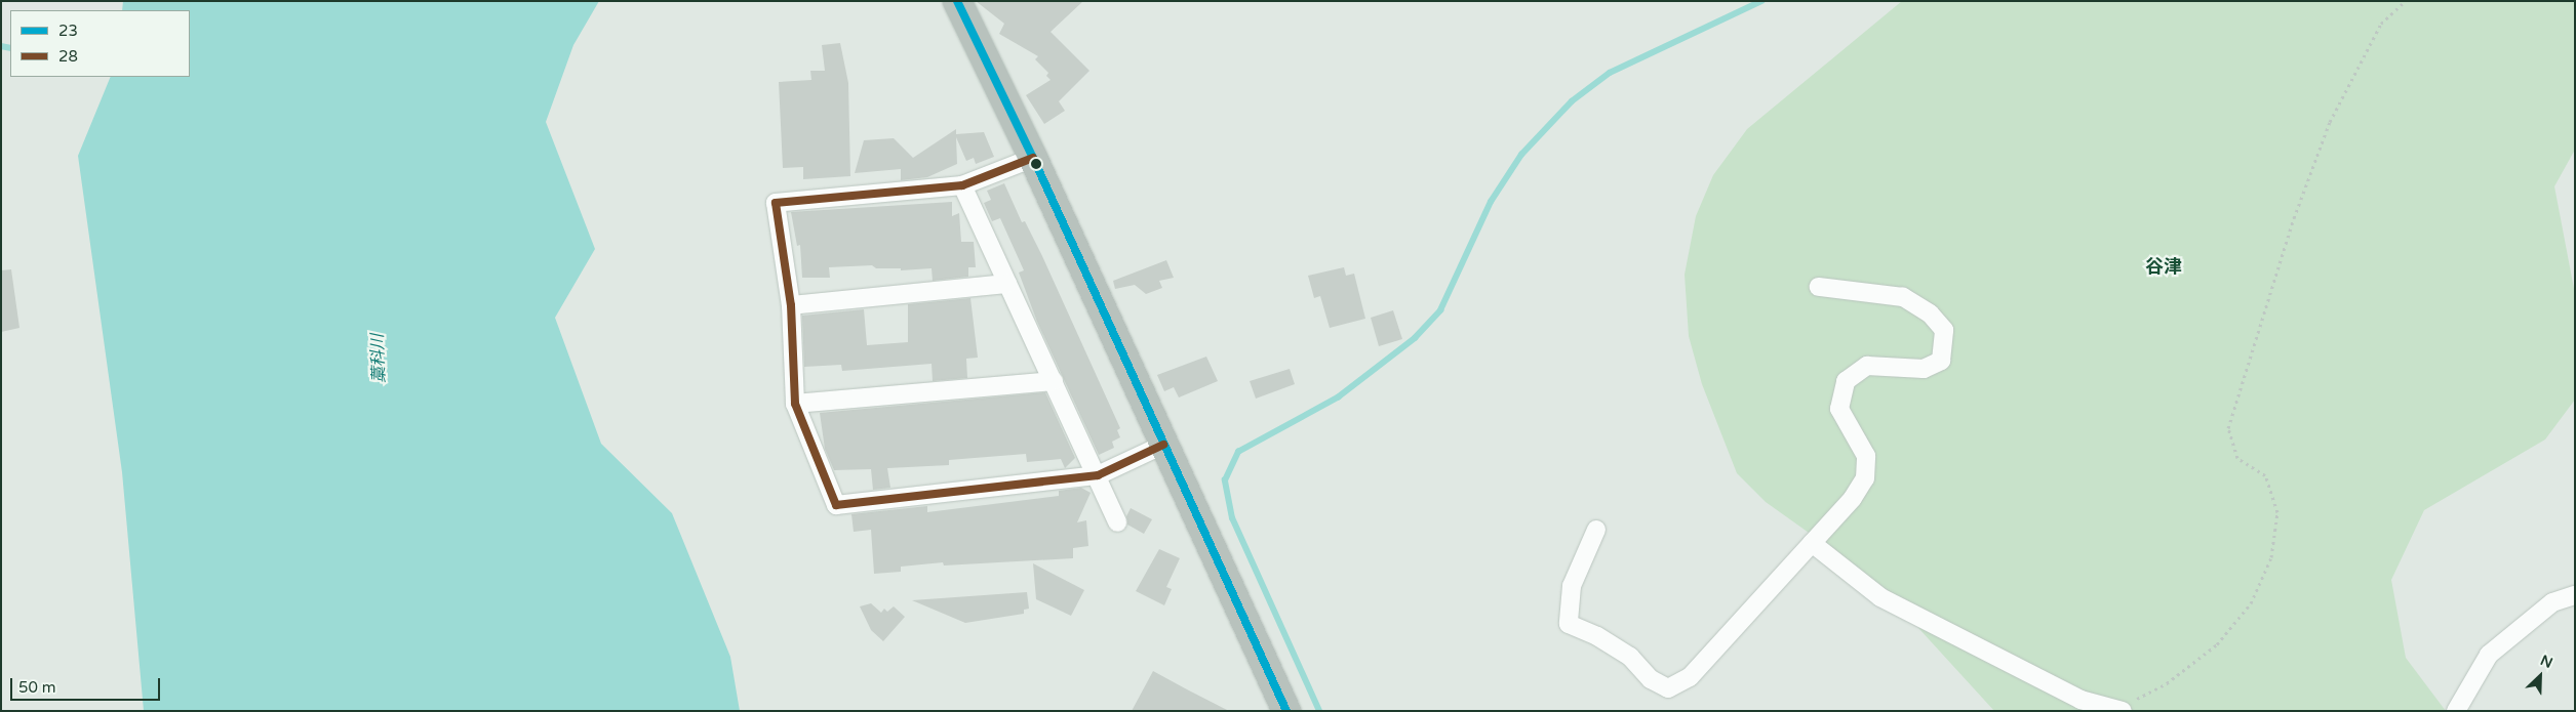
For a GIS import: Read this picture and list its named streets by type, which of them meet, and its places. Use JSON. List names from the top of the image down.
{
  "districts": ["谷津"],
  "water": ["藁科川"],
  "lines": ["transit line 23", "transit line 28"],
  "legend": ["23", "28"],
  "scale_bar": "50 m",
  "north": "top right"
}
